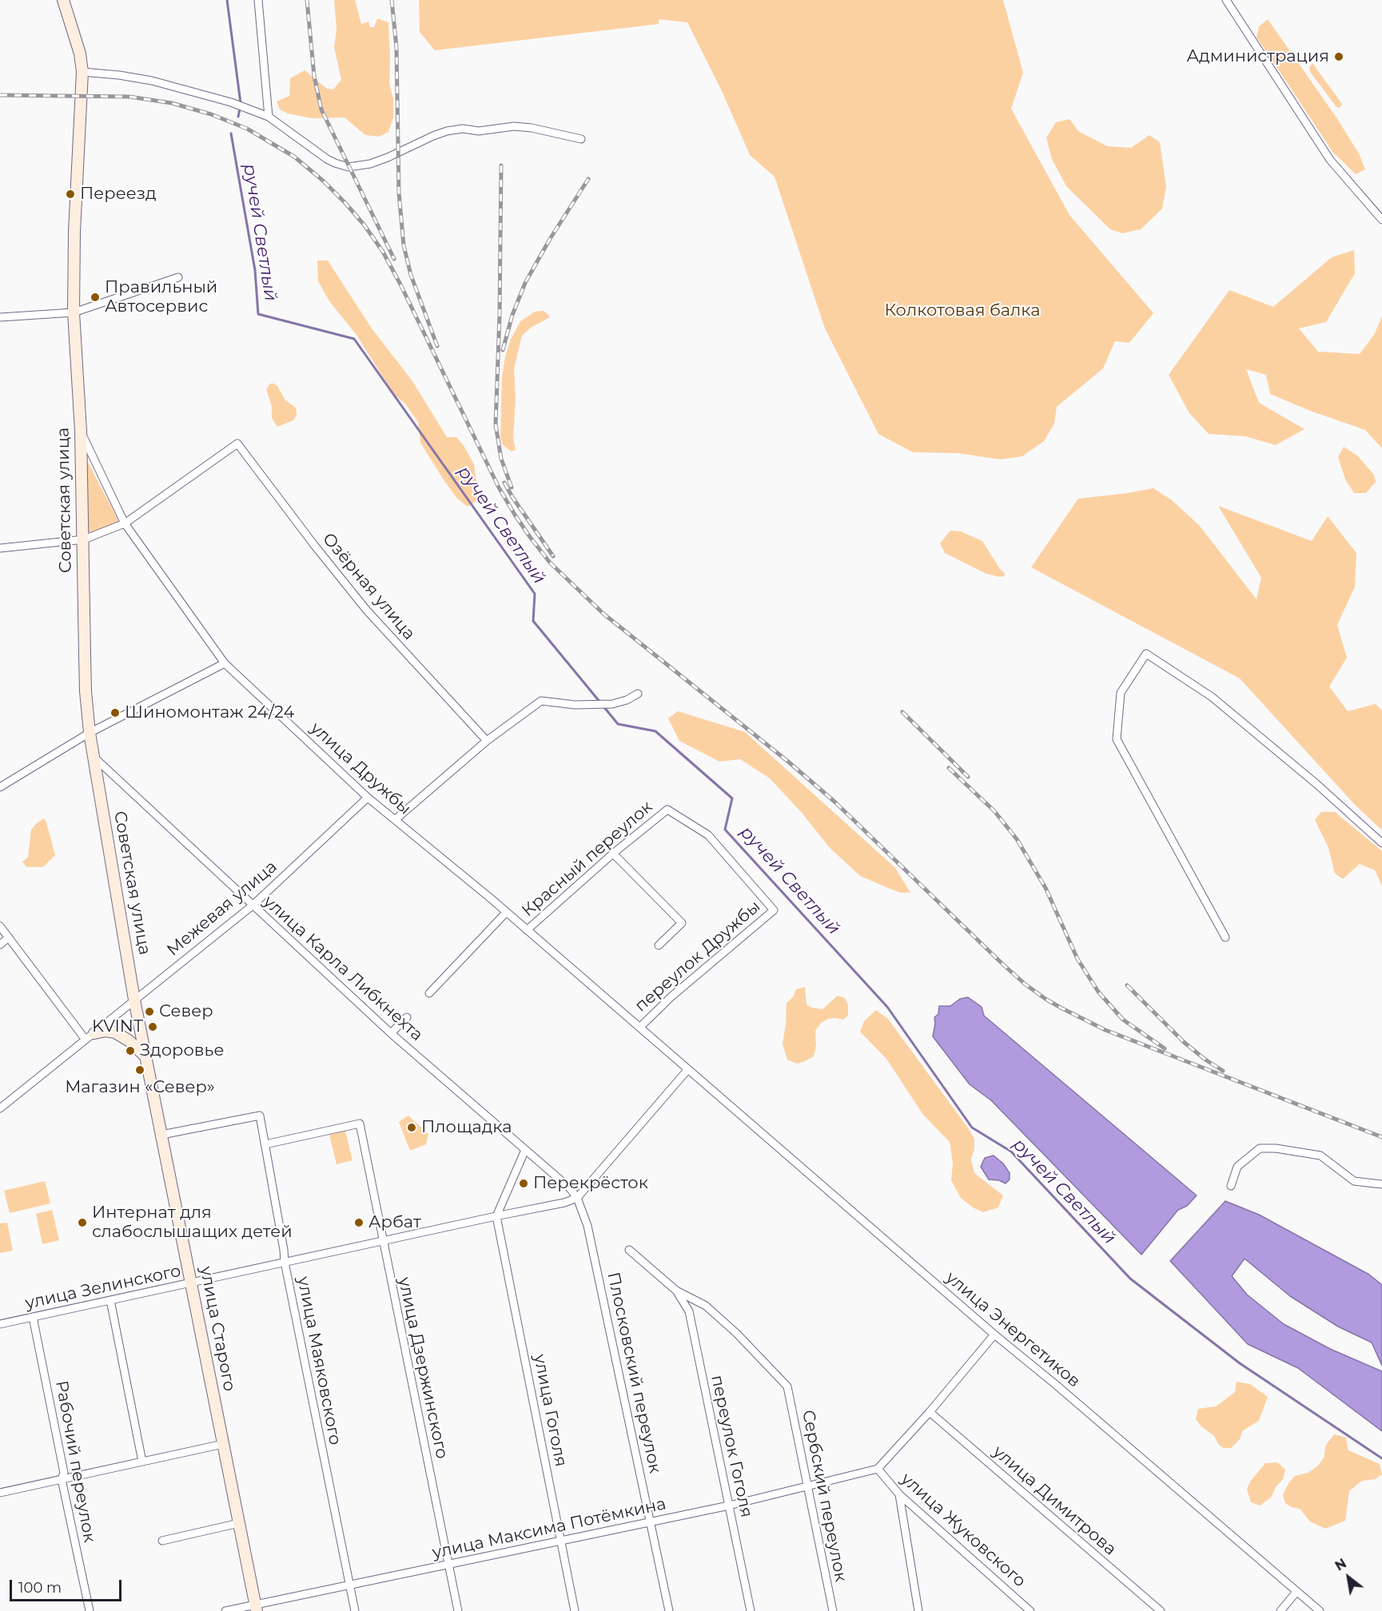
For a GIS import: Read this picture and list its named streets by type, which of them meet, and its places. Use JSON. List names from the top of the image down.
{
  "streets": {
    "street": [
      "Советская улица",
      "Озёрная улица",
      "улица Дружбы",
      "Красный переулок",
      "Межевая улица",
      "переулок Дружбы",
      "улица Карла Либкнехта",
      "улица Зелинского",
      "улица Старого",
      "улица Энергетиков",
      "улица Маяковского",
      "улица Дзержинского",
      "Плосковский переулок",
      "улица Гоголя",
      "переулок Гоголя",
      "Рабочий переулок",
      "Сербский переулок",
      "улица Димитрова",
      "улица Максима Потёмкина",
      "улица Жуковского"
    ]
  },
  "crossings": [
    ["Советская улица", "улица Дружбы"],
    ["Советская улица", "Межевая улица"],
    ["Советская улица", "улица Карла Либкнехта"],
    ["Советская улица", "улица Старого"],
    ["Озёрная улица", "улица Дружбы"],
    ["улица Дружбы", "Красный переулок"],
    ["улица Дружбы", "Межевая улица"],
    ["улица Дружбы", "переулок Дружбы"],
    ["улица Дружбы", "улица Энергетиков"],
    ["Красный переулок", "переулок Дружбы"],
    ["Межевая улица", "улица Карла Либкнехта"],
    ["Межевая улица", "улица Старого"],
    ["улица Карла Либкнехта", "улица Зелинского"],
    ["улица Карла Либкнехта", "Плосковский переулок"],
    ["улица Зелинского", "улица Старого"],
    ["улица Зелинского", "улица Маяковского"],
    ["улица Зелинского", "улица Дзержинского"],
    ["улица Зелинского", "Плосковский переулок"],
    ["улица Зелинского", "улица Гоголя"],
    ["улица Зелинского", "Рабочий переулок"],
    ["улица Старого", "улица Маяковского"],
    ["улица Старого", "улица Максима Потёмкина"],
    ["улица Маяковского", "улица Дзержинского"],
    ["улица Маяковского", "улица Максима Потёмкина"],
    ["улица Дзержинского", "улица Максима Потёмкина"],
    ["Плосковский переулок", "улица Максима Потёмкина"],
    ["улица Гоголя", "улица Максима Потёмкина"],
    ["переулок Гоголя", "Сербский переулок"],
    ["переулок Гоголя", "улица Максима Потёмкина"],
    ["Сербский переулок", "улица Максима Потёмкина"],
    ["улица Максима Потёмкина", "улица Жуковского"]
  ],
  "water": ["ручей Светлый"],
  "parks": ["Колкотовая балка"],
  "places": [
    "Администрация",
    "Переезд",
    "Правильный Автосервис",
    "Шиномонтаж 24/24",
    "Север",
    "KVINT",
    "Здоровье",
    "Магазин «Север»",
    "Площадка",
    "Перекрёсток",
    "Интернат для слабослышащих детей",
    "Арбат"
  ],
  "scale_bar": "100 m",
  "north": "top left"
}
